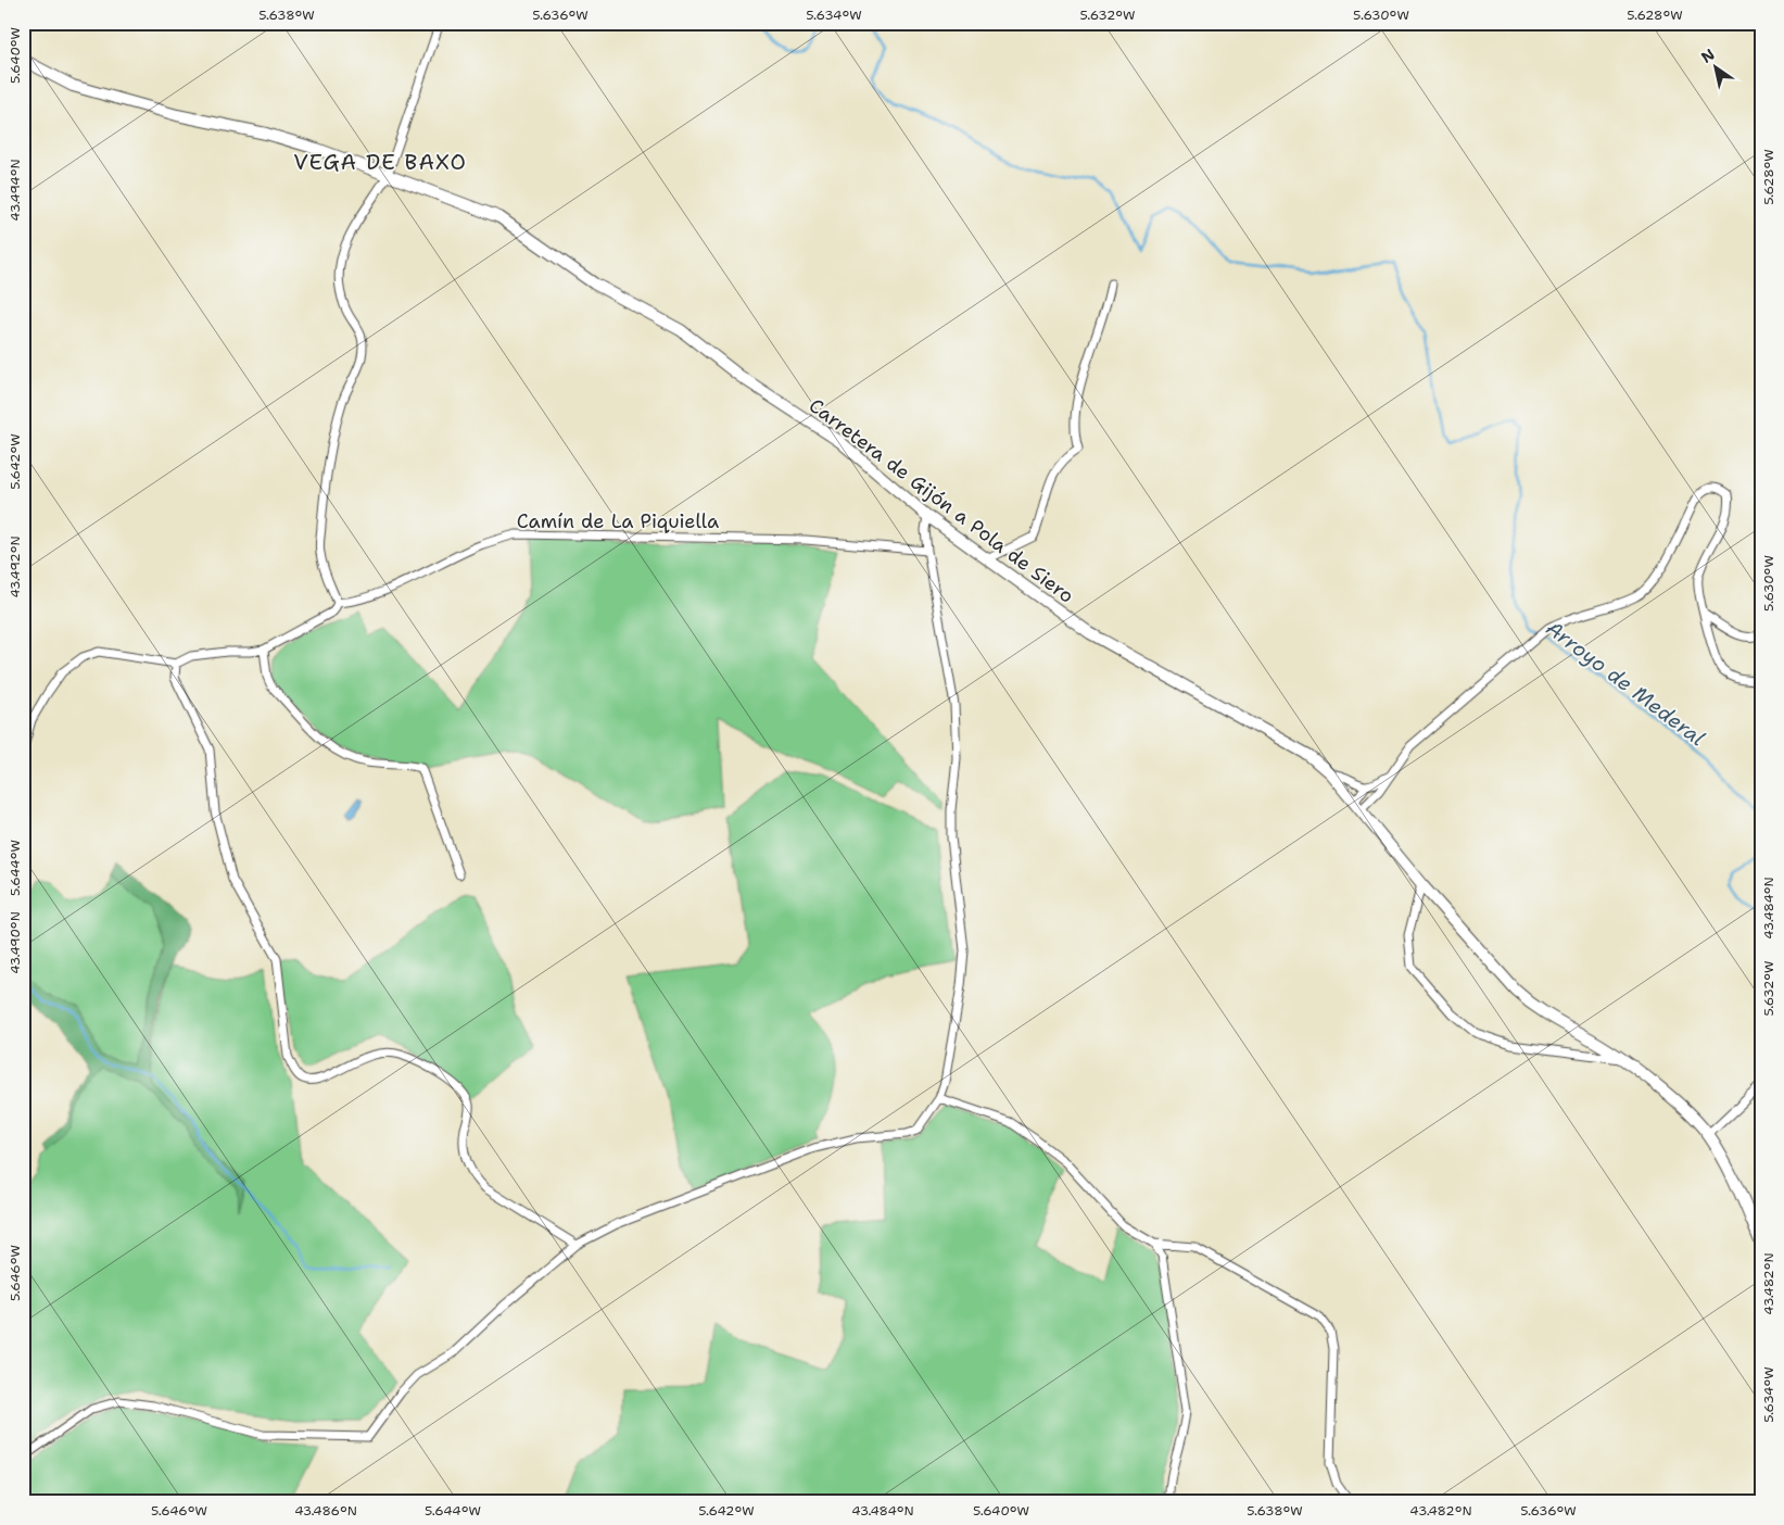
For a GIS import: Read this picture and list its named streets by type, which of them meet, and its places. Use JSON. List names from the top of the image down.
{
  "streets": {
    "street": ["Carretera de Gijón a Pola de Siero", "Camín de La Piquiella"]
  },
  "districts": ["VEGA DE BAXO"],
  "water": ["Arroyo de Mederal"],
  "north": "top left",
  "coordinates": [
    "5.638°W",
    "5.636°W",
    "5.634°W",
    "5.632°W",
    "5.630°W",
    "5.628°W",
    "5.640°W",
    "43.494°N",
    "5.642°W",
    "43.492°N",
    "5.644°W",
    "43.484°N",
    "43.490°N",
    "5.646°W",
    "43.482°N",
    "43.486°N"
  ]
}
